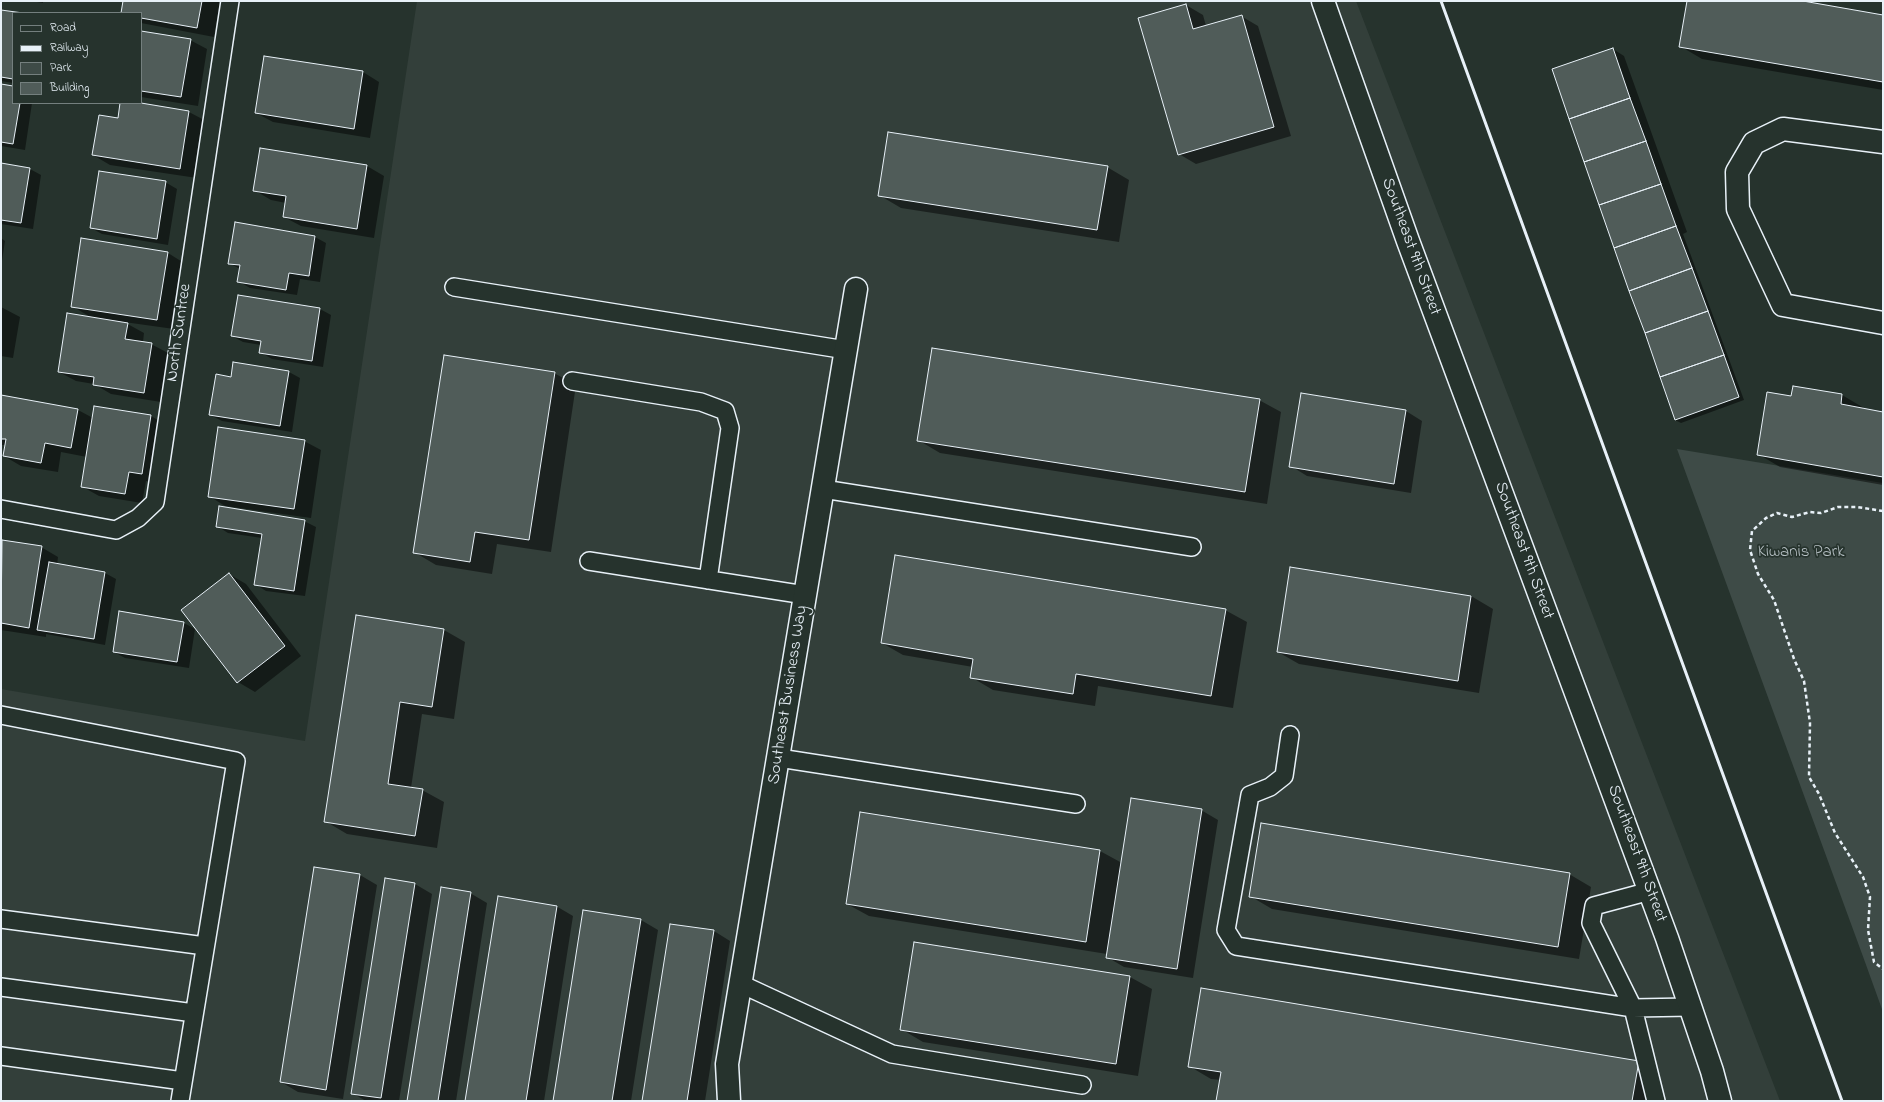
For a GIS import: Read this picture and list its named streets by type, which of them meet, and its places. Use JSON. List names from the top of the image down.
{
  "streets": {
    "street": ["Southeast 9th Street", "Southeast Business Way"],
    "lane": ["North Suntree"]
  },
  "parks": ["Kiwanis Park"],
  "legend": [
    "Road",
    "Railway",
    "Park",
    "Building"
  ]
}
